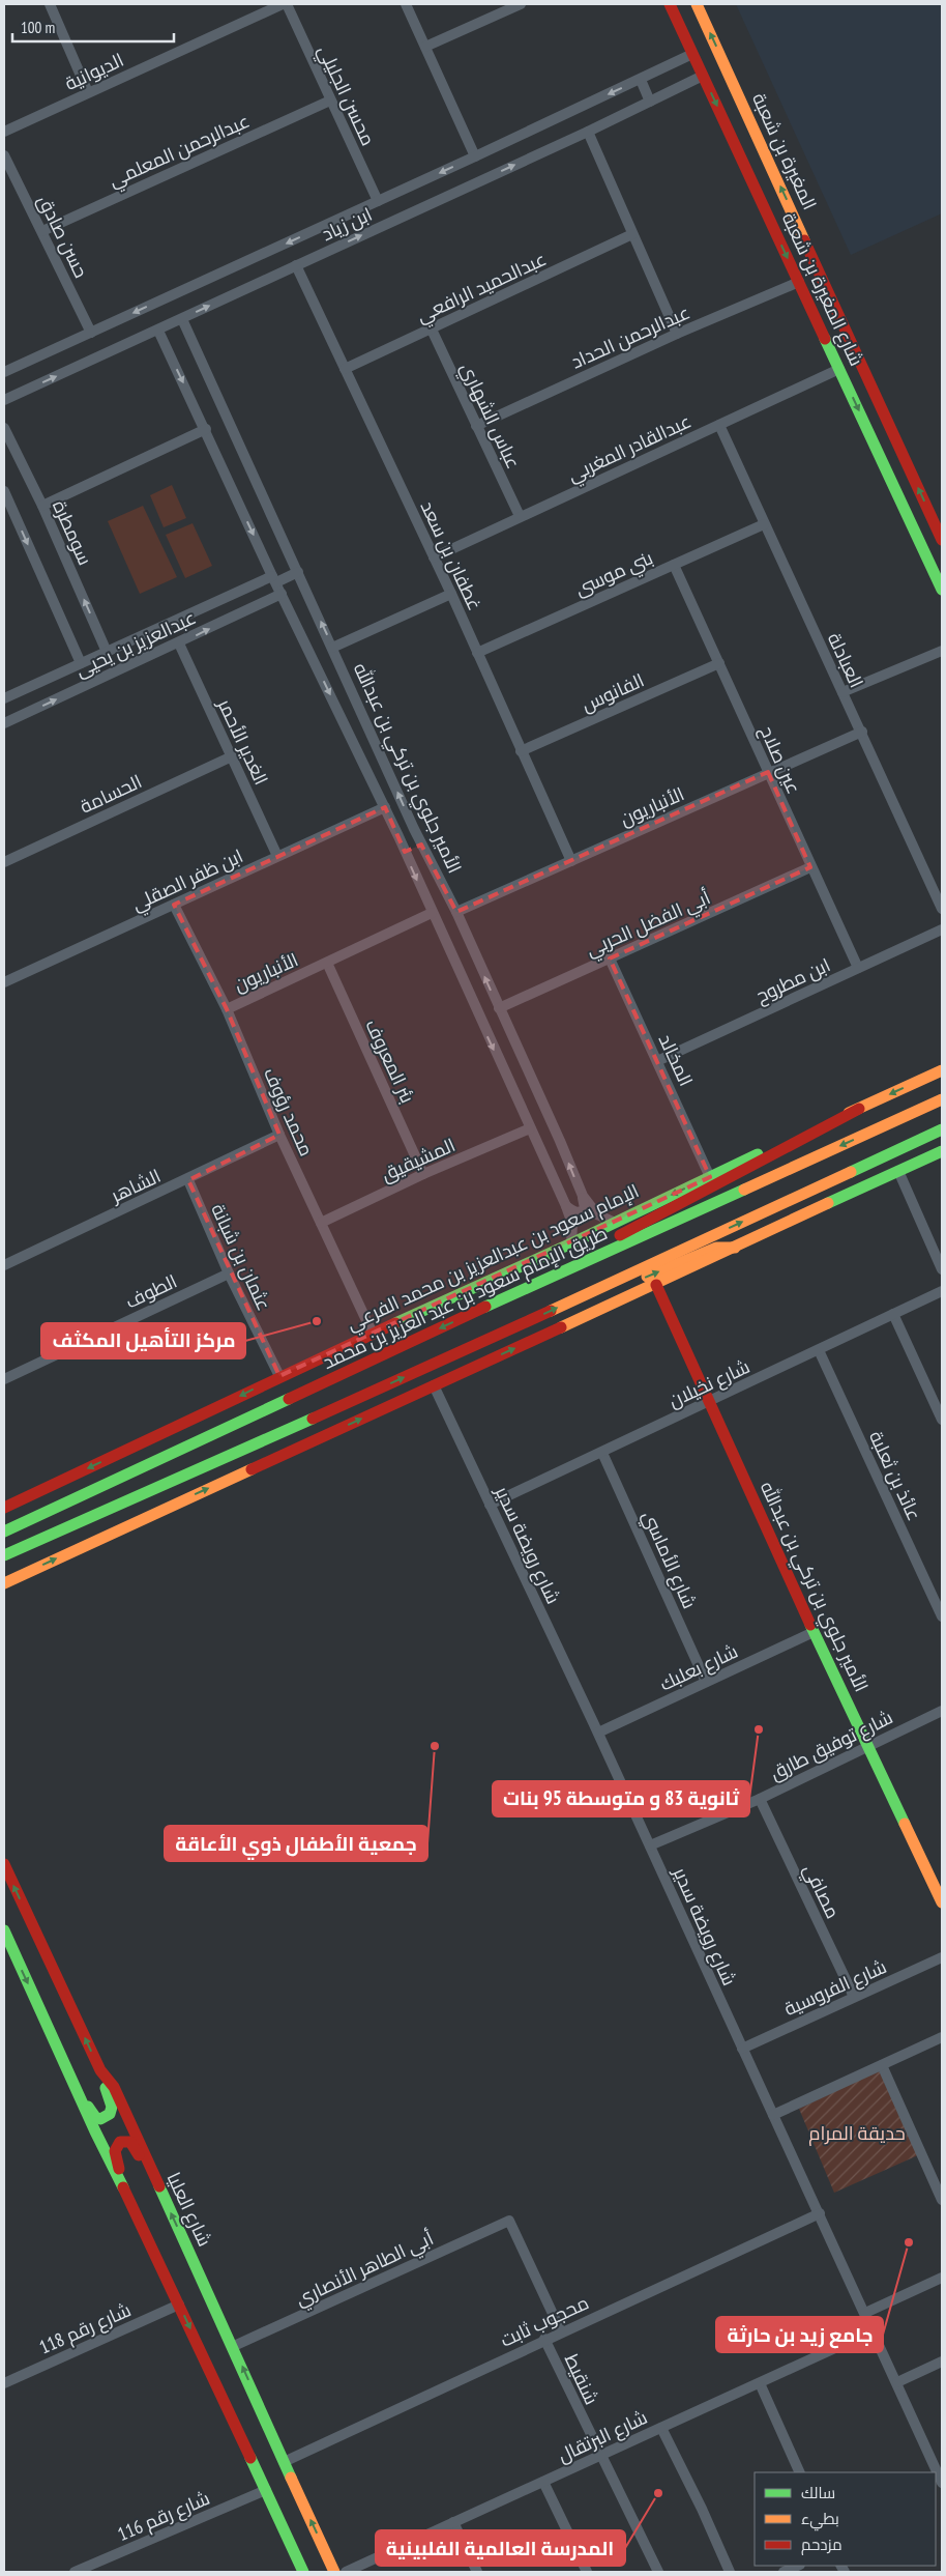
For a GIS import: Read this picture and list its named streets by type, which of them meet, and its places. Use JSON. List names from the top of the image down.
{
  "streets": {
    "main road": [
      "المغيرة بن شعبة",
      "شارع المغيرة بن شعبة",
      "الأمير جلوي بن تركي بن عبدالله",
      "الإمام سعود بن عبدالعزيز بن محمد الفرعي",
      "طريق الإمام سعود بن عبد العزيز بن محمد",
      "شارع العليا"
    ],
    "street": [
      "الديوانية",
      "محسن الجليلي",
      "عبدالرحمن المعلمي",
      "ابن زياد",
      "حسن صادق",
      "عبدالحميد الرافعي",
      "عبدالرحمن الحداد",
      "عباس الشهاري",
      "عبدالقادر المغربي",
      "سومطرة",
      "غطفان بن سعد",
      "بني موسى",
      "عبدالعزيز بن يحيى",
      "العبادلة",
      "الفانوس",
      "الغدير الأحمر",
      "عين صلاح",
      "الحسامة",
      "الأنباريون",
      "ابن ظفر الصقلي",
      "أبي الفضل الحربي",
      "ابن مطروح",
      "المخالد",
      "بئر المعروف",
      "محمد رؤوف",
      "المشيقيق",
      "الشاهر",
      "عثمان بن شبانة",
      "الطوف",
      "شارع نخيلان",
      "عائذ بن ثعلبة",
      "شارع رويضة سدير",
      "شارع الأماسي",
      "شارع بعلبك",
      "شارع توفيق طارق",
      "مصافي",
      "شارع الفروسية",
      "أبي الطاهر الأنصاري",
      "محجوب ثابت",
      "شارع رقم 118",
      "شنقيط",
      "شارع البرتقال",
      "شارع رقم 116"
    ]
  },
  "crossings": [
    ["محسن الجليلي", "عبدالرحمن المعلمي"],
    ["محسن الجليلي", "ابن زياد"],
    ["عبدالرحمن المعلمي", "حسن صادق"],
    ["ابن زياد", "حسن صادق"],
    ["ابن زياد", "شارع المغيرة بن شعبة"],
    ["ابن زياد", "غطفان بن سعد"],
    ["ابن زياد", "الأمير جلوي بن تركي بن عبدالله"],
    ["عبدالحميد الرافعي", "عباس الشهاري"],
    ["عبدالحميد الرافعي", "غطفان بن سعد"],
    ["شارع المغيرة بن شعبة", "عبدالرحمن الحداد"],
    ["شارع المغيرة بن شعبة", "عبدالقادر المغربي"],
    ["عبدالرحمن الحداد", "عباس الشهاري"],
    ["عباس الشهاري", "عبدالقادر المغربي"],
    ["عبدالقادر المغربي", "غطفان بن سعد"],
    ["عبدالقادر المغربي", "العبادلة"],
    ["سومطرة", "عبدالعزيز بن يحيى"],
    ["غطفان بن سعد", "بني موسى"],
    ["غطفان بن سعد", "الفانوس"],
    ["غطفان بن سعد", "الأنباريون"],
    ["بني موسى", "العبادلة"],
    ["بني موسى", "عين صلاح"],
    ["عبدالعزيز بن يحيى", "الغدير الأحمر"],
    ["عبدالعزيز بن يحيى", "الأمير جلوي بن تركي بن عبدالله"],
    ["العبادلة", "الأنباريون"],
    ["الفانوس", "عين صلاح"],
    ["الغدير الأحمر", "الحسامة"],
    ["الغدير الأحمر", "ابن ظفر الصقلي"],
    ["عين صلاح", "الأنباريون"],
    ["عين صلاح", "أبي الفضل الحربي"],
    ["عين صلاح", "ابن مطروح"],
    ["الأمير جلوي بن تركي بن عبدالله", "الأنباريون"],
    ["الأمير جلوي بن تركي بن عبدالله", "ابن ظفر الصقلي"],
    ["الأمير جلوي بن تركي بن عبدالله", "أبي الفضل الحربي"],
    ["الأمير جلوي بن تركي بن عبدالله", "المشيقيق"],
    ["الأمير جلوي بن تركي بن عبدالله", "الإمام سعود بن عبدالعزيز بن محمد الفرعي"],
    ["الأمير جلوي بن تركي بن عبدالله", "شارع نخيلان"],
    ["الأمير جلوي بن تركي بن عبدالله", "شارع بعلبك"],
    ["الأمير جلوي بن تركي بن عبدالله", "شارع توفيق طارق"],
    ["الأنباريون", "بئر المعروف"],
    ["الأنباريون", "محمد رؤوف"],
    ["ابن ظفر الصقلي", "محمد رؤوف"],
    ["أبي الفضل الحربي", "المخالد"],
    ["ابن مطروح", "المخالد"],
    ["المخالد", "الإمام سعود بن عبدالعزيز بن محمد الفرعي"],
    ["بئر المعروف", "المشيقيق"],
    ["محمد رؤوف", "المشيقيق"],
    ["محمد رؤوف", "الشاهر"],
    ["محمد رؤوف", "الإمام سعود بن عبدالعزيز بن محمد الفرعي"],
    ["الشاهر", "عثمان بن شبانة"],
    ["عثمان بن شبانة", "الإمام سعود بن عبدالعزيز بن محمد الفرعي"],
    ["عثمان بن شبانة", "الطوف"],
    ["شارع نخيلان", "عائذ بن ثعلبة"],
    ["شارع نخيلان", "شارع رويضة سدير"],
    ["شارع نخيلان", "شارع الأماسي"],
    ["شارع رويضة سدير", "شارع بعلبك"],
    ["شارع رويضة سدير", "شارع توفيق طارق"],
    ["شارع رويضة سدير", "شارع الفروسية"],
    ["شارع رويضة سدير", "محجوب ثابت"],
    ["شارع رويضة سدير", "شارع البرتقال"],
    ["شارع الأماسي", "شارع بعلبك"],
    ["شارع توفيق طارق", "مصافي"],
    ["مصافي", "شارع الفروسية"],
    ["شارع العليا", "أبي الطاهر الأنصاري"],
    ["شارع العليا", "محجوب ثابت"],
    ["أبي الطاهر الأنصاري", "محجوب ثابت"],
    ["محجوب ثابت", "شنقيط"],
    ["شنقيط", "شارع البرتقال"]
  ],
  "one_way": ["المغيرة بن شعبة", "شارع المغيرة بن شعبة"],
  "parks": ["حديقة المرام"],
  "places": [
    "مركز التأهيل المكثف",
    "ثانوية 83 و متوسطة 95 بنات",
    "جمعية الأطفال ذوي الأعاقة",
    "جامع زيد بن حارثة",
    "المدرسة العالمية الفلبينية"
  ],
  "legend": ["سالك", "بطيء", "مزدحم"],
  "scale_bar": "100 m"
}
